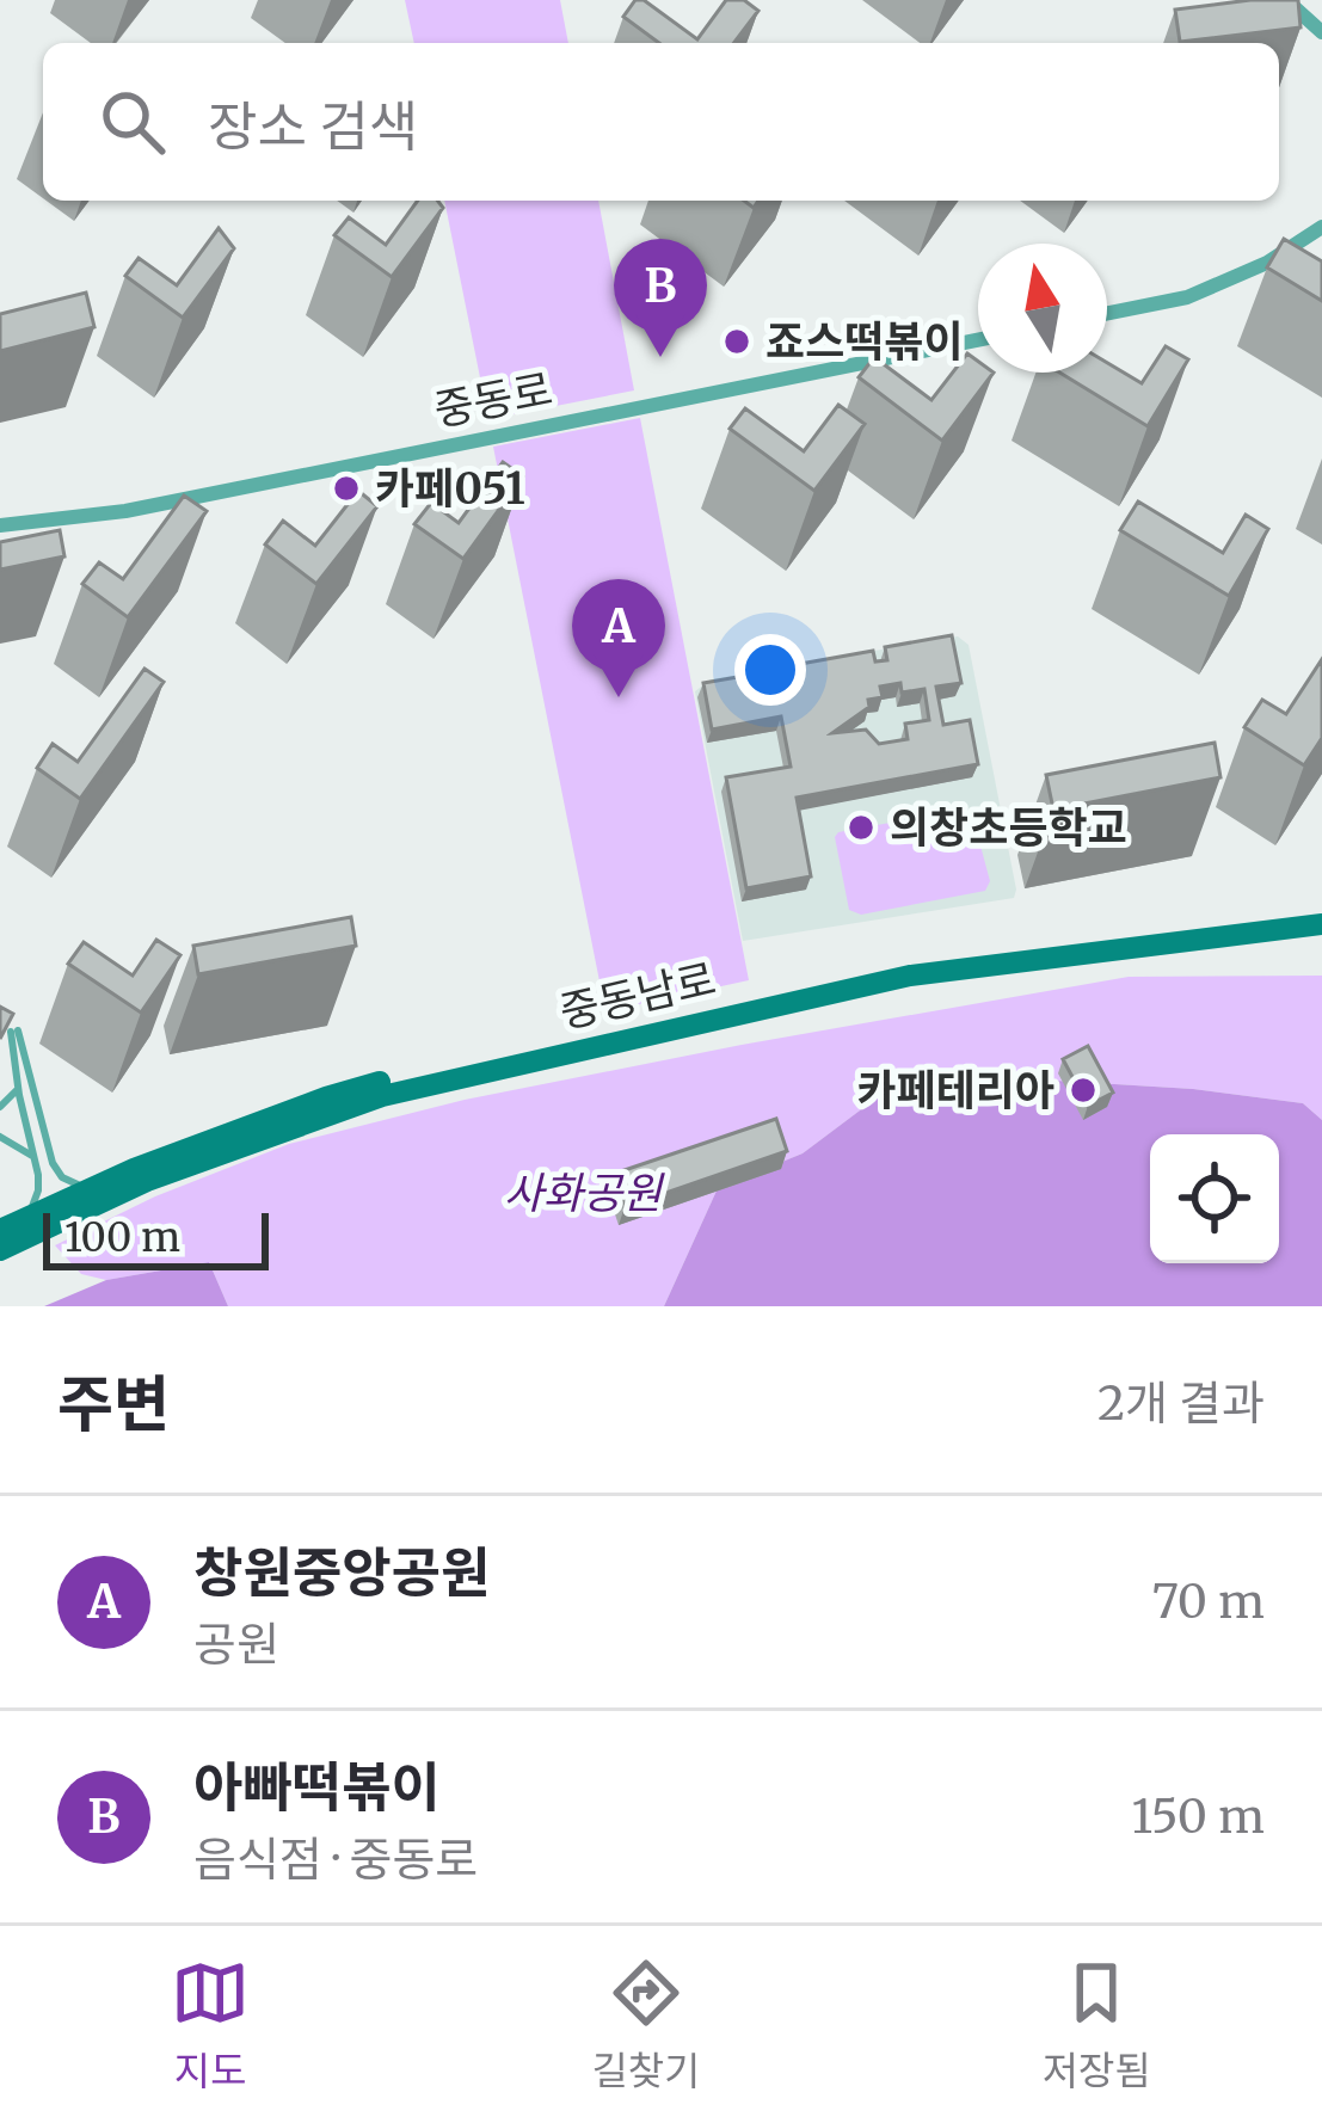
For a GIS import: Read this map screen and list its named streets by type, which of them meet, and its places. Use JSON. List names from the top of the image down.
{
  "streets": {
    "street": ["중동로", "중동남로"]
  },
  "parks": ["사화공원"],
  "places": [
    "죠스떡볶이",
    "카페051",
    "의창초등학교",
    "카페테리아"
  ],
  "scale_bar": "100 m",
  "north": "top",
  "page": {
    "search": "장소 검색",
    "pins": ["B", "A"],
    "scale": "100 m",
    "heading": ["주변", "2개 결과"],
    "list": [
      {
        "mark": "A",
        "name": "창원중앙공원",
        "note": "공원",
        "value": "70 m"
      },
      {
        "mark": "B",
        "name": "아빠떡볶이",
        "note": "음식점 · 중동로",
        "value": "150 m"
      }
    ],
    "nav": ["지도", "길찾기", "저장됨"]
  }
}
